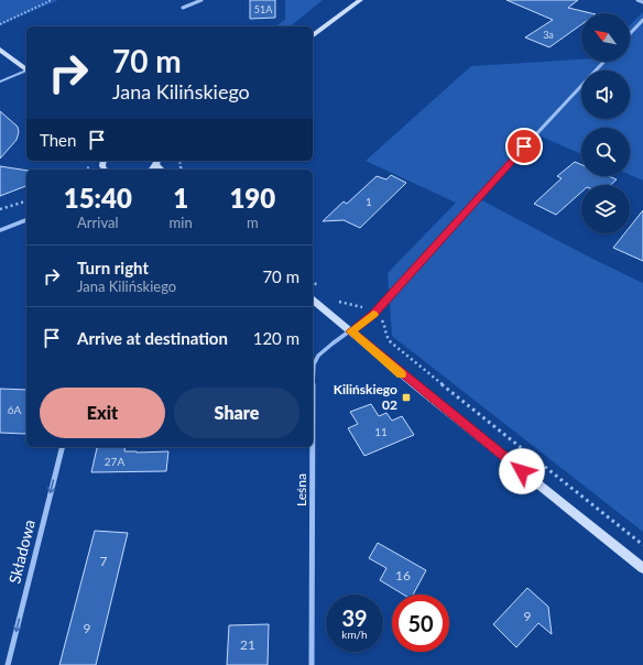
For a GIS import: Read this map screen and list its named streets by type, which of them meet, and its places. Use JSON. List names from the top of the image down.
{
  "streets": {
    "street": ["Leśna", "Składowa"]
  },
  "one_way": ["Składowa"],
  "places": {
    "transit": ["Kilińskiego 02"]
  },
  "house_numbers": [
    "51A",
    "3a",
    "1",
    "6A",
    "11",
    "27A",
    "7",
    "16",
    "9",
    "9",
    "21"
  ],
  "north": "top left",
  "page": {
    "turn": ["70 m", "Jana Kilińskiego"],
    "then": "Then",
    "eta": [
      "15:40",
      "Arrival",
      "1",
      "min",
      "190",
      "m"
    ],
    "list": [
      {
        "name": "Turn right",
        "note": "Jana Kilińskiego",
        "value": "70 m"
      },
      {
        "name": "Arrive at destination",
        "value": "120 m"
      }
    ],
    "buttons": ["Exit", "Share"],
    "speed": "39 km/h",
    "limit": "50"
  }
}
